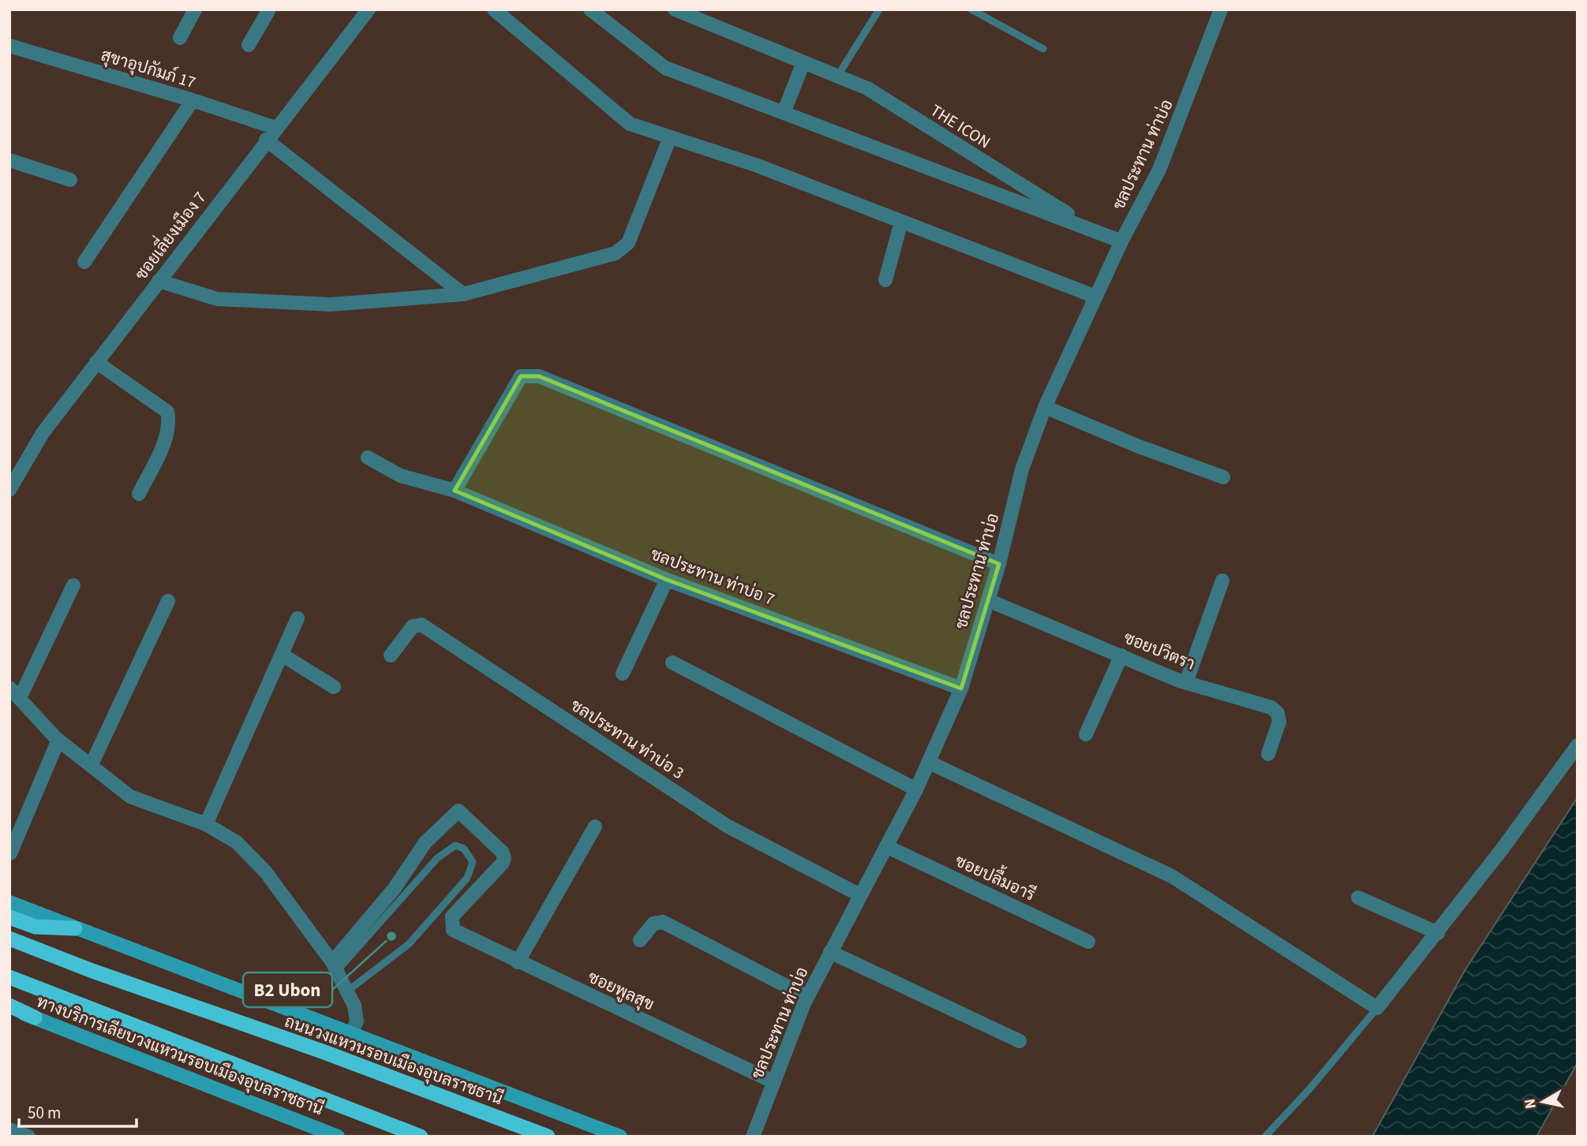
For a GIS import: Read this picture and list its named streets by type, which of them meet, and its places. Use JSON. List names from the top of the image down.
{
  "streets": {
    "highway": ["ถนนวงแหวนรอบเมืองอุบลราชธานี"],
    "main road": ["ทางบริการเลียบวงแหวนรอบเมืองอุบลราชธานี"],
    "street": [
      "สุขาอุปกัมภ์ 17",
      "THE ICON",
      "ชลประทาน ท่าบ่อ",
      "ซอยเลี่ยงเมือง 7",
      "ชลประทาน ท่าบ่อ 7",
      "ซอยปวิตรา",
      "ชลประทาน ท่าบ่อ 3",
      "ซอยปลื้มอารี",
      "ซอยพูลสุข"
    ]
  },
  "crossings": [
    ["สุขาอุปกัมภ์ 17", "ซอยเลี่ยงเมือง 7"],
    ["THE ICON", "ชลประทาน ท่าบ่อ"],
    ["ชลประทาน ท่าบ่อ", "ชลประทาน ท่าบ่อ 7"],
    ["ชลประทาน ท่าบ่อ", "ซอยปวิตรา"],
    ["ชลประทาน ท่าบ่อ", "ชลประทาน ท่าบ่อ 3"],
    ["ชลประทาน ท่าบ่อ", "ซอยปลื้มอารี"],
    ["ชลประทาน ท่าบ่อ", "ซอยพูลสุข"]
  ],
  "places": ["B2 Ubon"],
  "scale_bar": "50 m",
  "north": "left"
}
